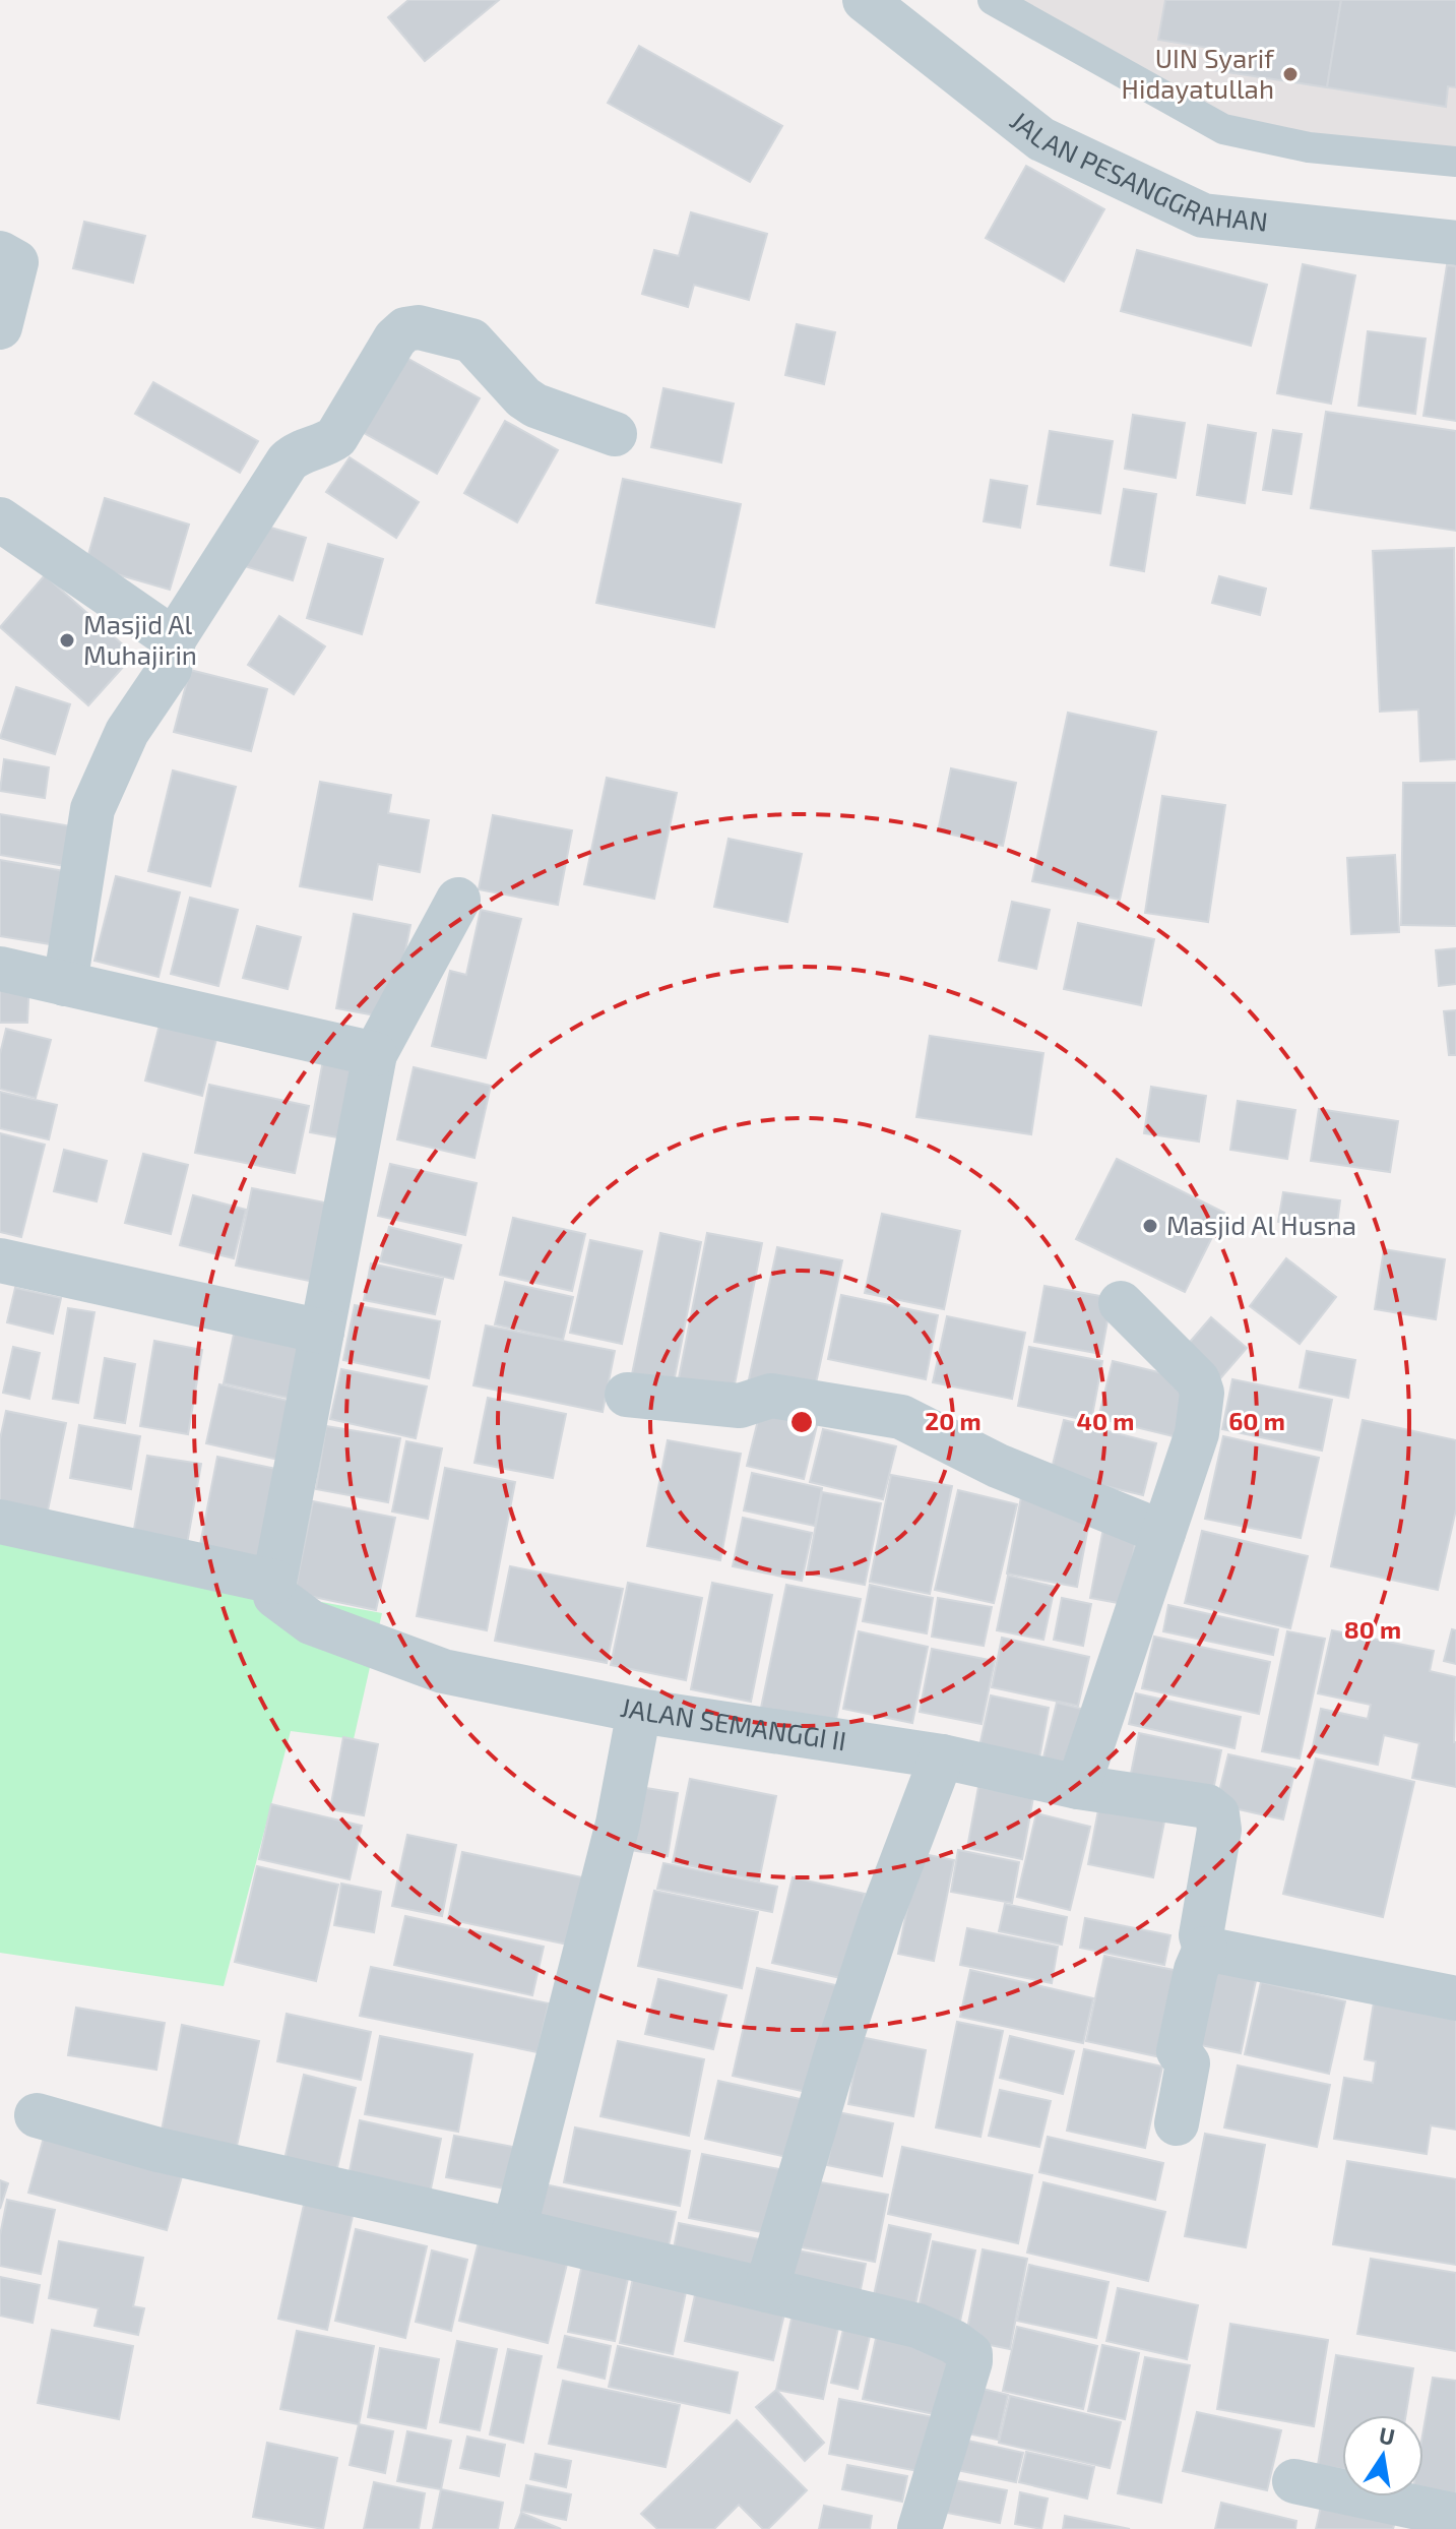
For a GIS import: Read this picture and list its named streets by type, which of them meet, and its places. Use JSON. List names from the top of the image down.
{
  "streets": {
    "street": ["JALAN PESANGGRAHAN", "JALAN SEMANGGI II"]
  },
  "places": ["UIN Syarif Hidayatullah", "Masjid Al Muhajirin", "Masjid Al Husna"],
  "north": "top",
  "rings": [
    "20 m",
    "40 m",
    "60 m",
    "80 m"
  ]
}
